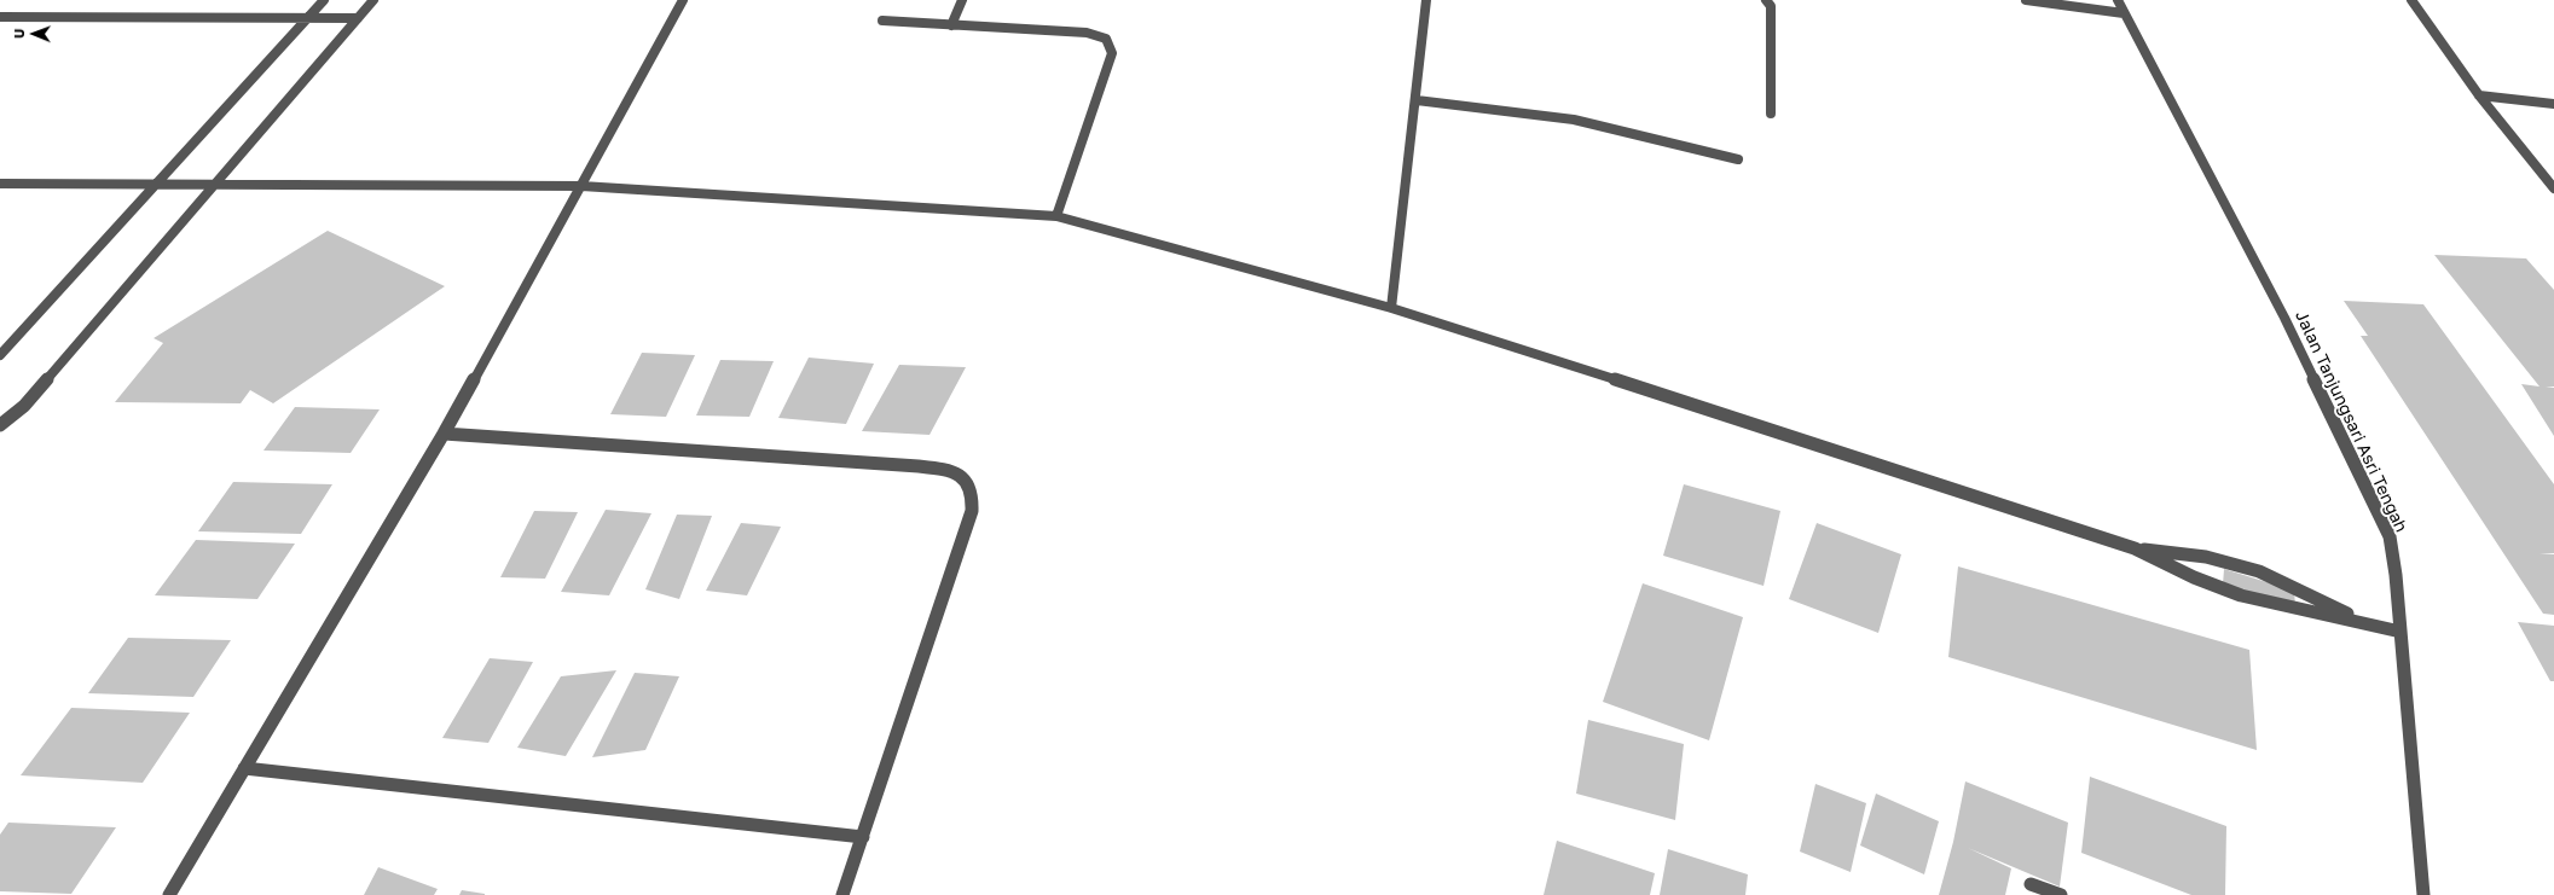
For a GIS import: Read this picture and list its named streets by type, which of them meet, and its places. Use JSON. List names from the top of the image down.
{
  "streets": {
    "street": ["Jalan Tanjungsari Asri Tengah"]
  },
  "north": "left"
}
